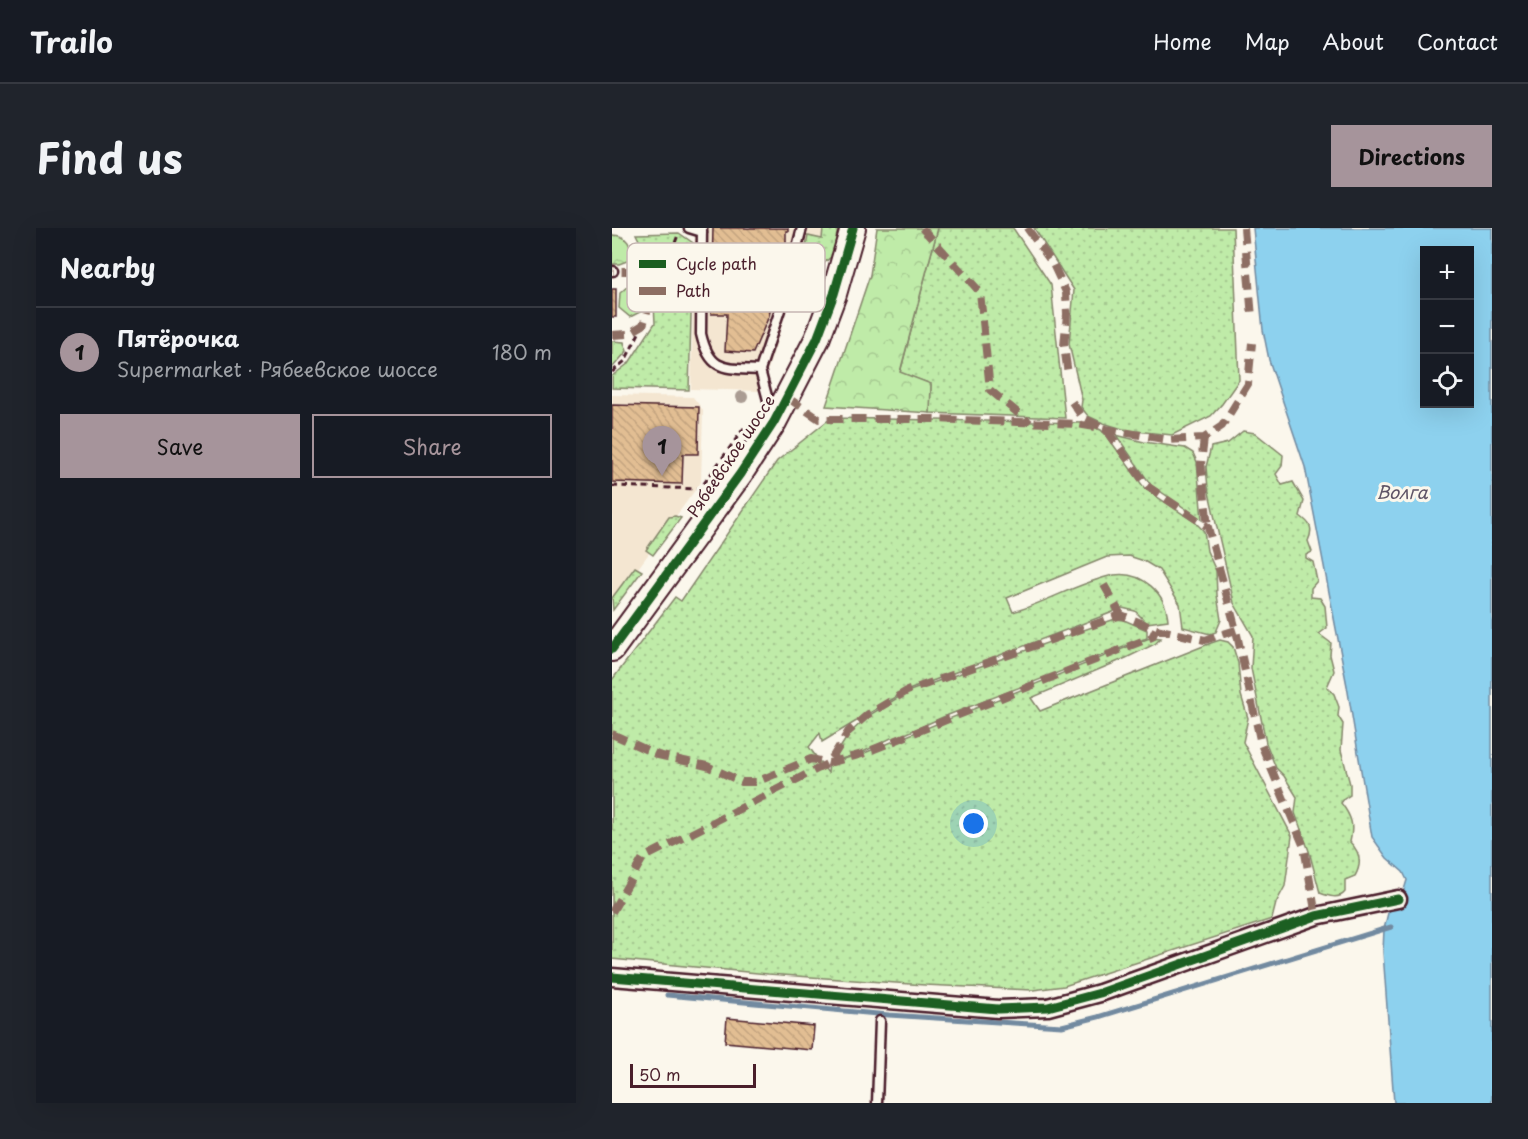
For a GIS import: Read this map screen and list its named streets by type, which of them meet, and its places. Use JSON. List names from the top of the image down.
{
  "streets": {
    "street": ["Рябеевское шоссе"]
  },
  "water": ["Волга"],
  "legend": ["Cycle path", "Path"],
  "scale_bar": "50 m",
  "page": {
    "header": "Trailo",
    "nav": [
      "Home",
      "Map",
      "About",
      "Contact"
    ],
    "title": "Find us",
    "buttons": [
      "Directions",
      ["Save", "Share"]
    ],
    "heading": "Nearby",
    "map_buttons": ["+", "−"],
    "list": [
      {
        "mark": "1",
        "name": "Пятёрочка",
        "note": "Supermarket · Рябеевское шоссе",
        "value": "180 m"
      }
    ],
    "pins": "1",
    "scale": "50 m"
  }
}
